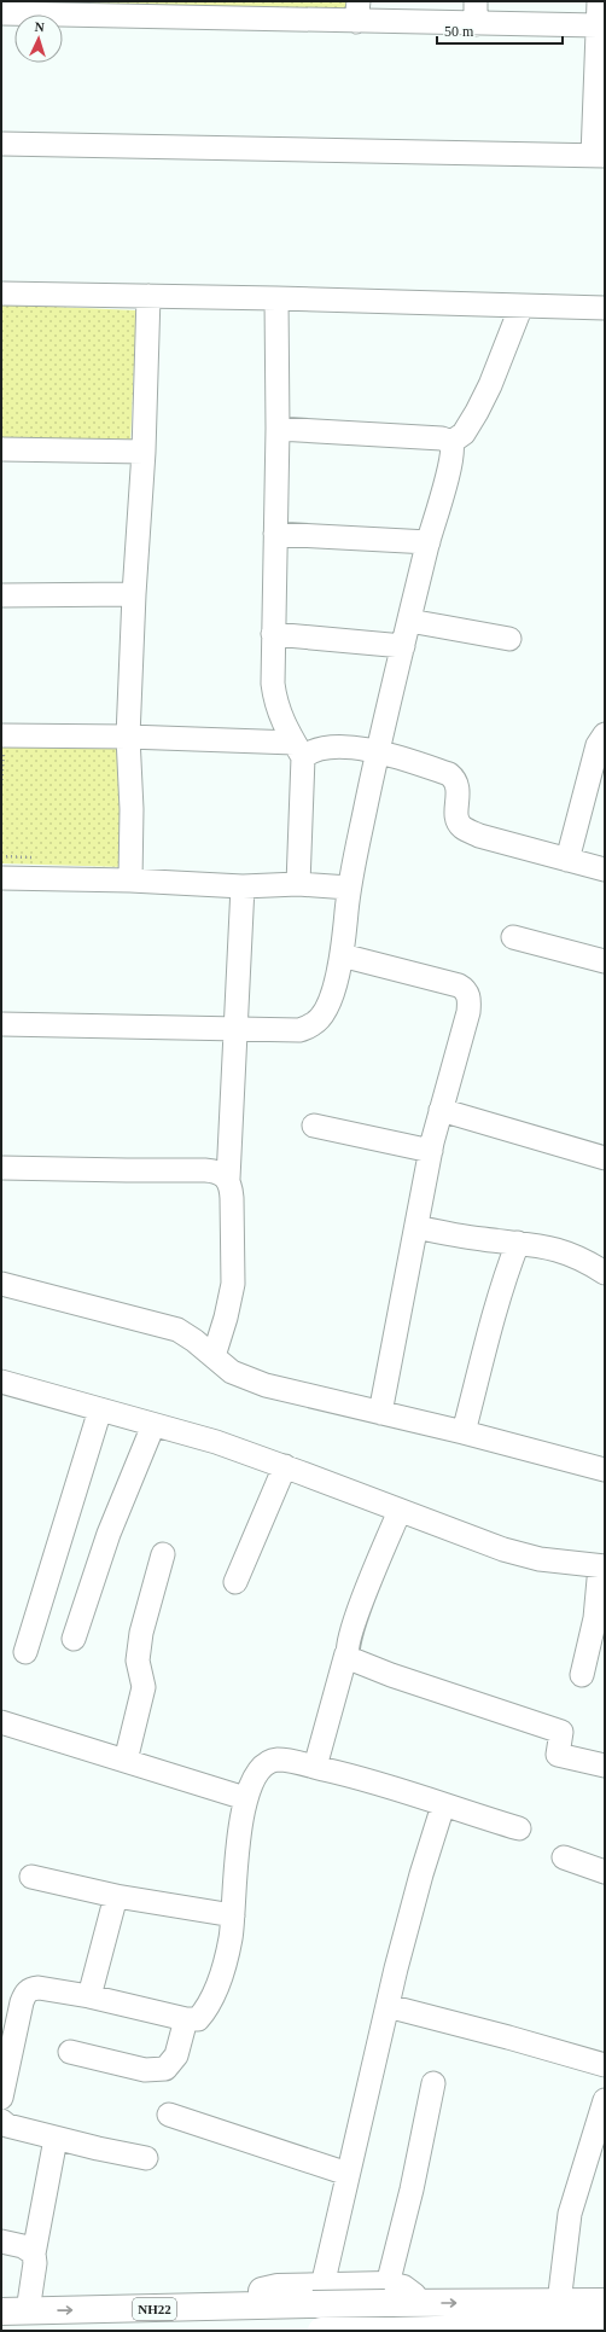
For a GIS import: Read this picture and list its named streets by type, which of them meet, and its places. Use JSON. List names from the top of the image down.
{
  "streets": {
    "highway": ["NH22"]
  },
  "scale_bar": "50 m",
  "north": "top"
}
